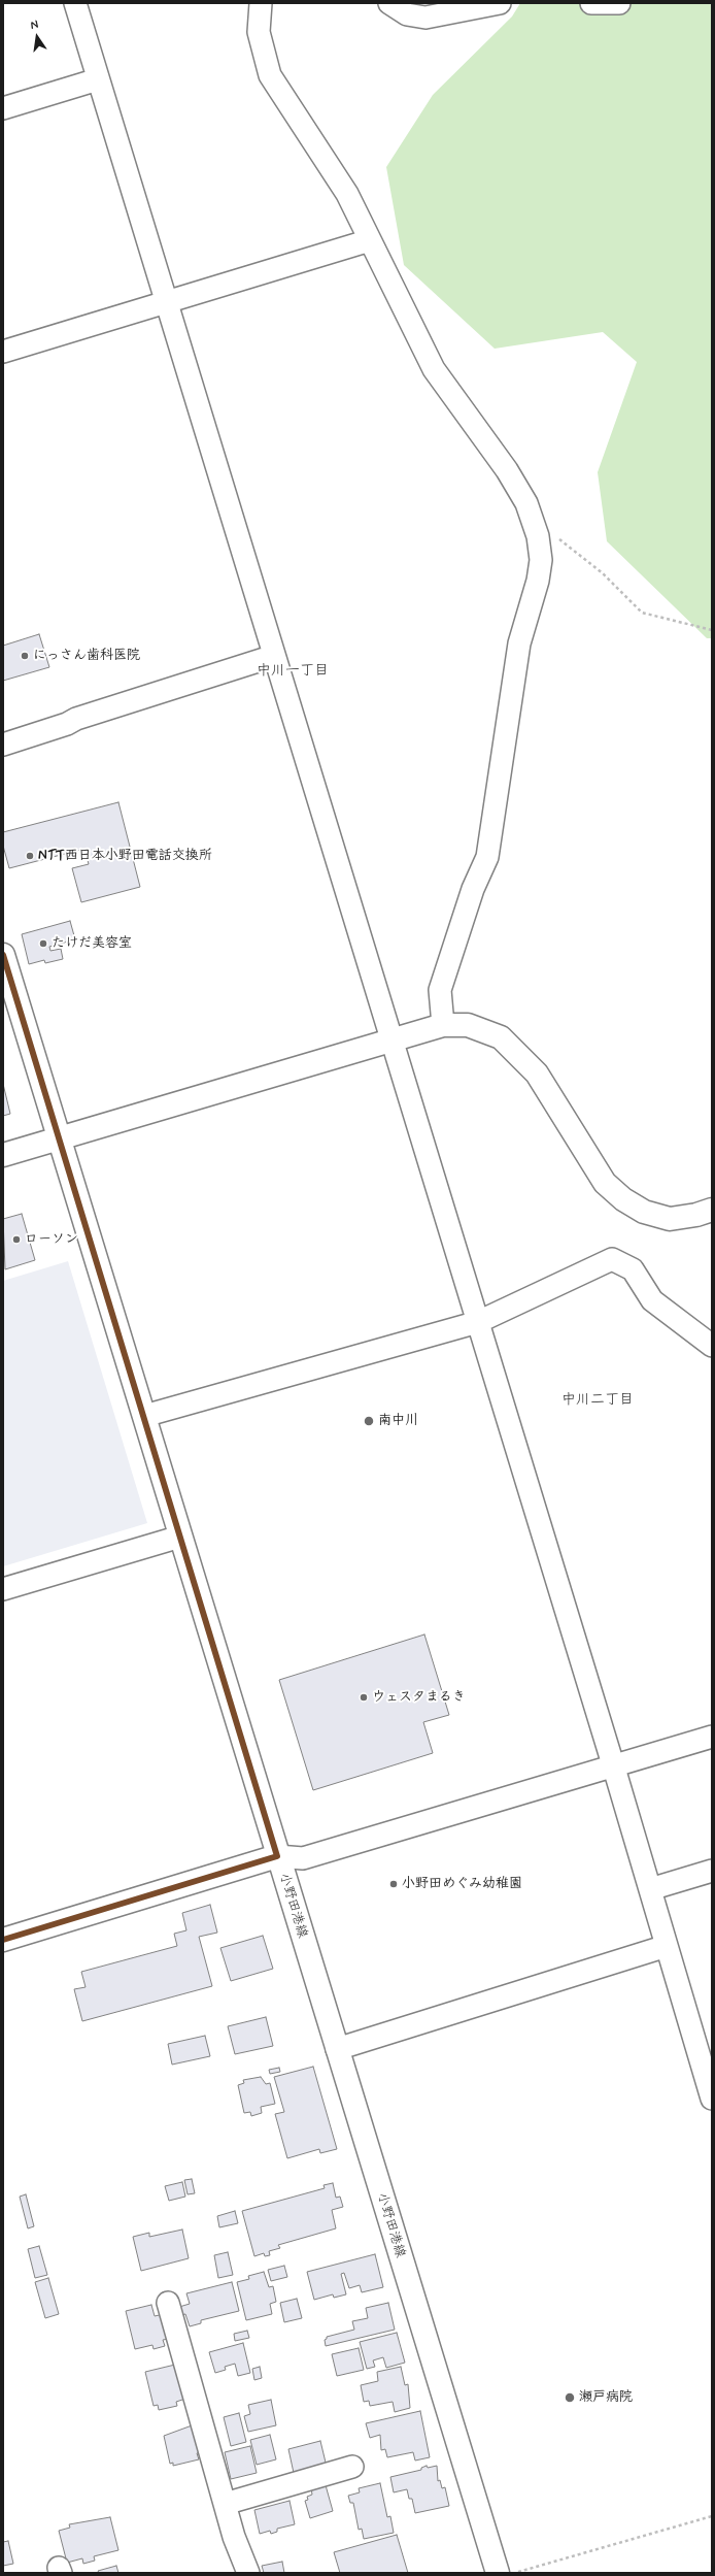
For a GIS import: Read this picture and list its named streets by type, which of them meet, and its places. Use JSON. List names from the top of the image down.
{
  "streets": {
    "main road": ["小野田港線"]
  },
  "districts": ["中川一丁目", "中川二丁目"],
  "places": [
    "にっさん歯科医院",
    "NTT西日本小野田電話交換所",
    "たけだ美容室",
    "ローソン",
    "南中川",
    "ウェスタまるき",
    "小野田めぐみ幼稚園",
    "瀬戸病院"
  ],
  "north": "top"
}
